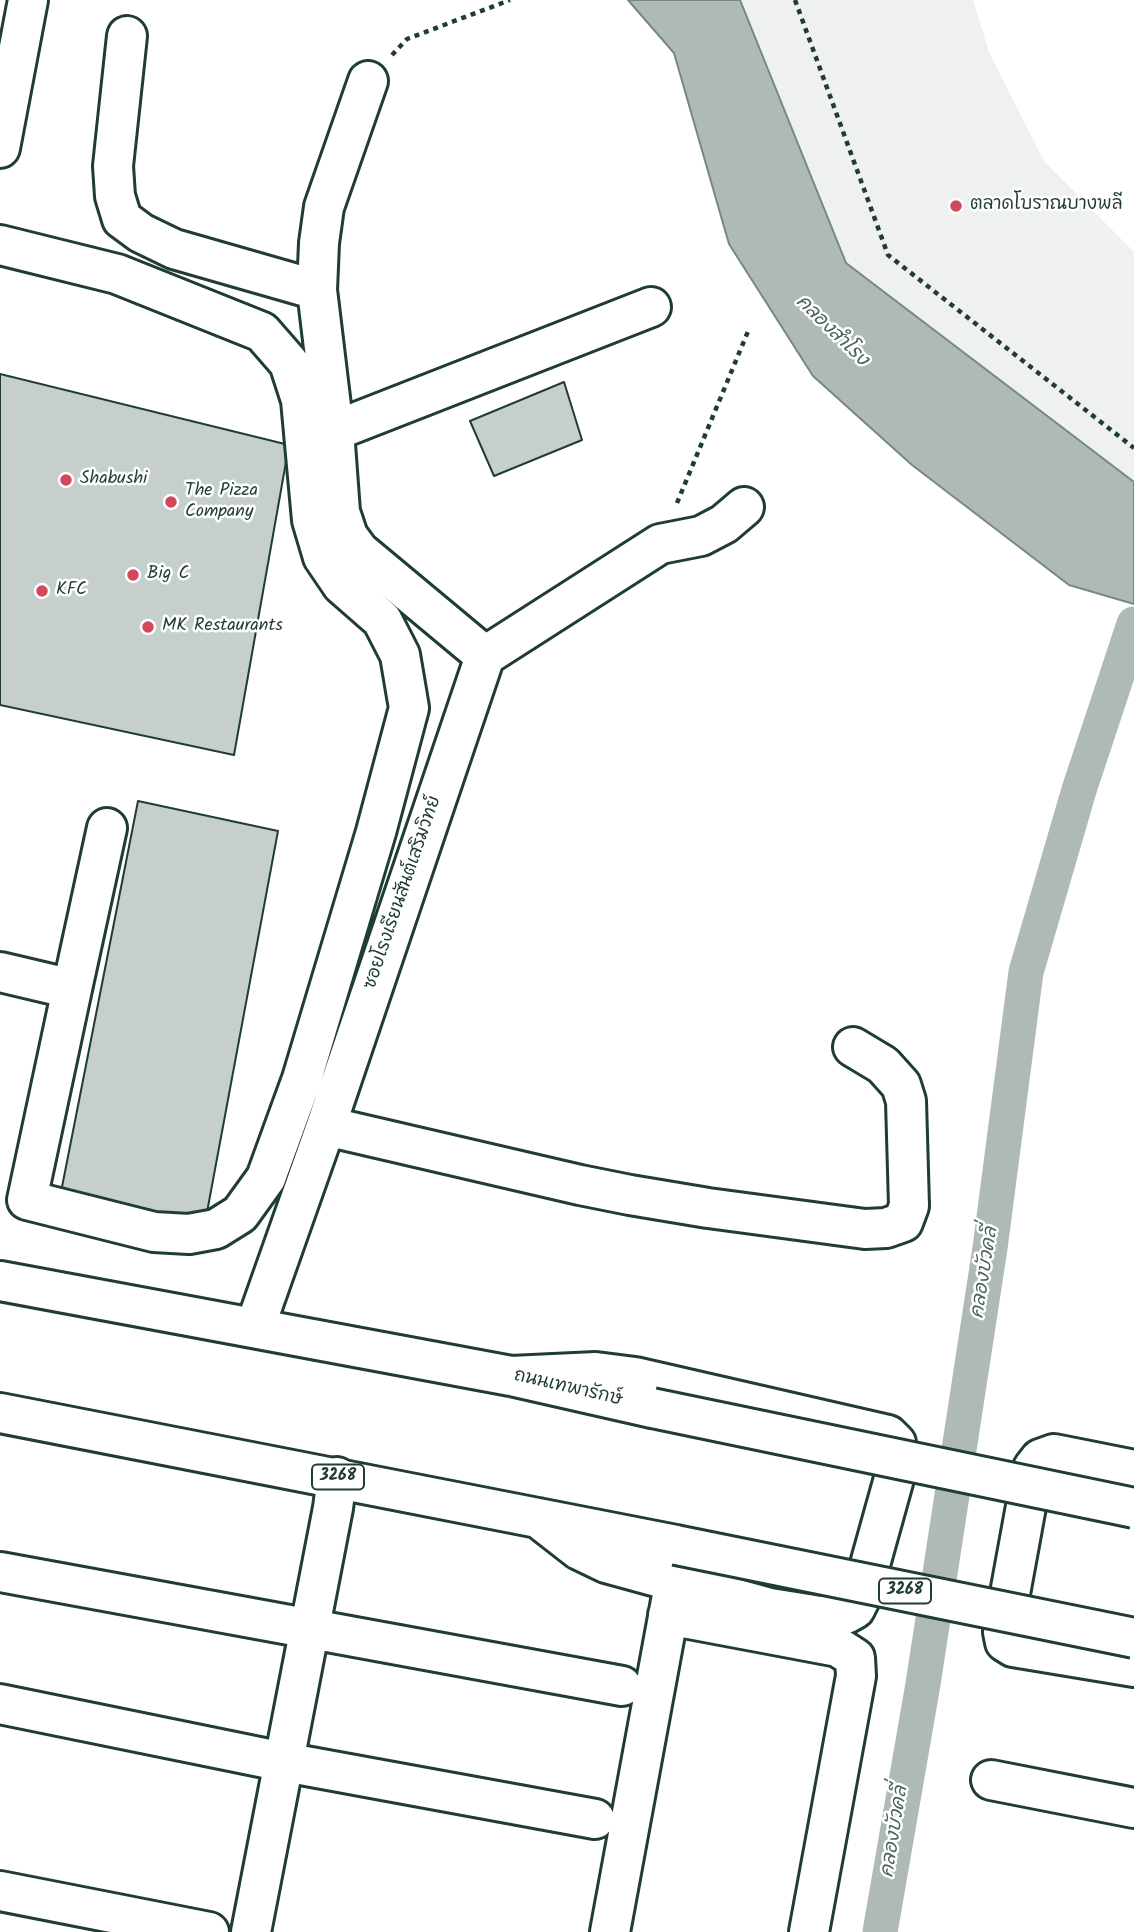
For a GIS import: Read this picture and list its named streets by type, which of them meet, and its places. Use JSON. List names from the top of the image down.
{
  "streets": {
    "street": ["ซอยโรงเรียนสันต์เสริมวิทย์", "ถนนเทพารักษ์", "3268"]
  },
  "crossings": [
    ["ซอยโรงเรียนสันต์เสริมวิทย์", "ถนนเทพารักษ์"]
  ],
  "water": ["คลองสำโรง", "คลองบัวคลี่"],
  "places": [
    "ตลาดโบราณบางพลี",
    "Shabushi",
    "The Pizza Company",
    "Big C",
    "KFC",
    "MK Restaurants"
  ]
}
